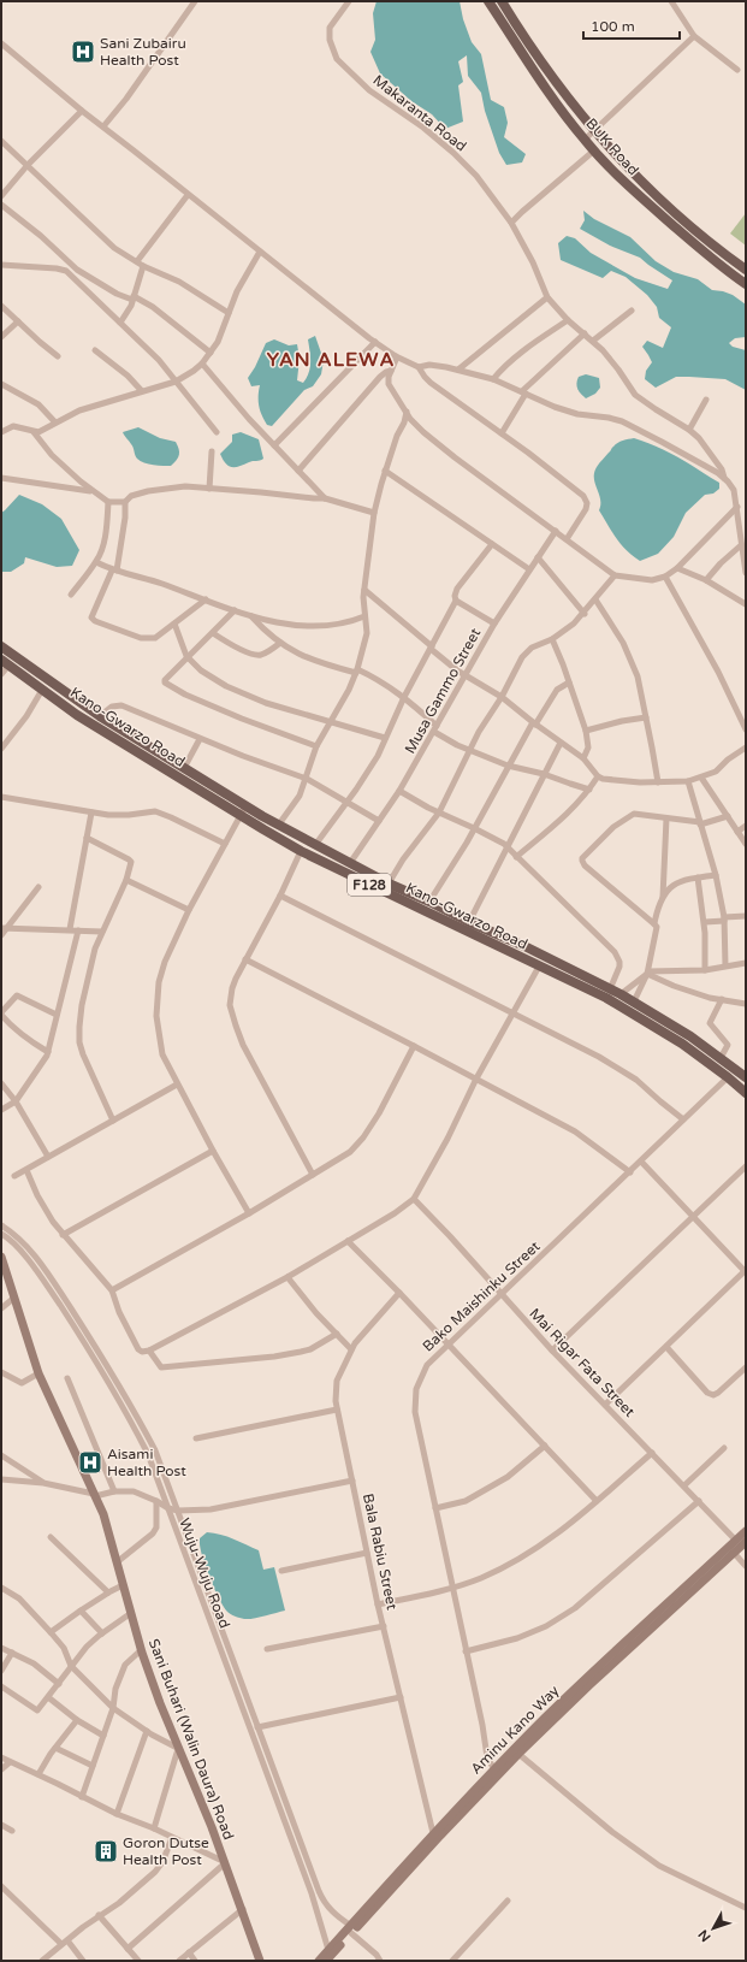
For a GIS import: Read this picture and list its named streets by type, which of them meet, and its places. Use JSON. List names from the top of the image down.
{
  "streets": {
    "main road": [
      "BUK Road",
      "Kano-Gwarzo Road",
      "F128",
      "Aminu Kano Way",
      "Sani Buhari (Walin Daura) Road"
    ],
    "street": [
      "Makaranta Road",
      "Musa Gammo Street",
      "Bako Maishinku Street",
      "Mai Rigar Fata Street",
      "Bala Rabiu Street",
      "Wuju-Wuju Road"
    ]
  },
  "crossings": [
    ["Musa Gammo Street", "Kano-Gwarzo Road"],
    ["Kano-Gwarzo Road", "Bako Maishinku Street"],
    ["Bako Maishinku Street", "Mai Rigar Fata Street"],
    ["Bako Maishinku Street", "Aminu Kano Way"],
    ["Mai Rigar Fata Street", "Aminu Kano Way"],
    ["Bala Rabiu Street", "Aminu Kano Way"],
    ["Wuju-Wuju Road", "Aminu Kano Way"]
  ],
  "districts": ["YAN ALEWA"],
  "places": {
    "hospital": ["Sani Zubairu Health Post", "Aisami Health Post"],
    "building": ["Goron Dutse Health Post"]
  },
  "scale_bar": "100 m",
  "north": "bottom left"
}
